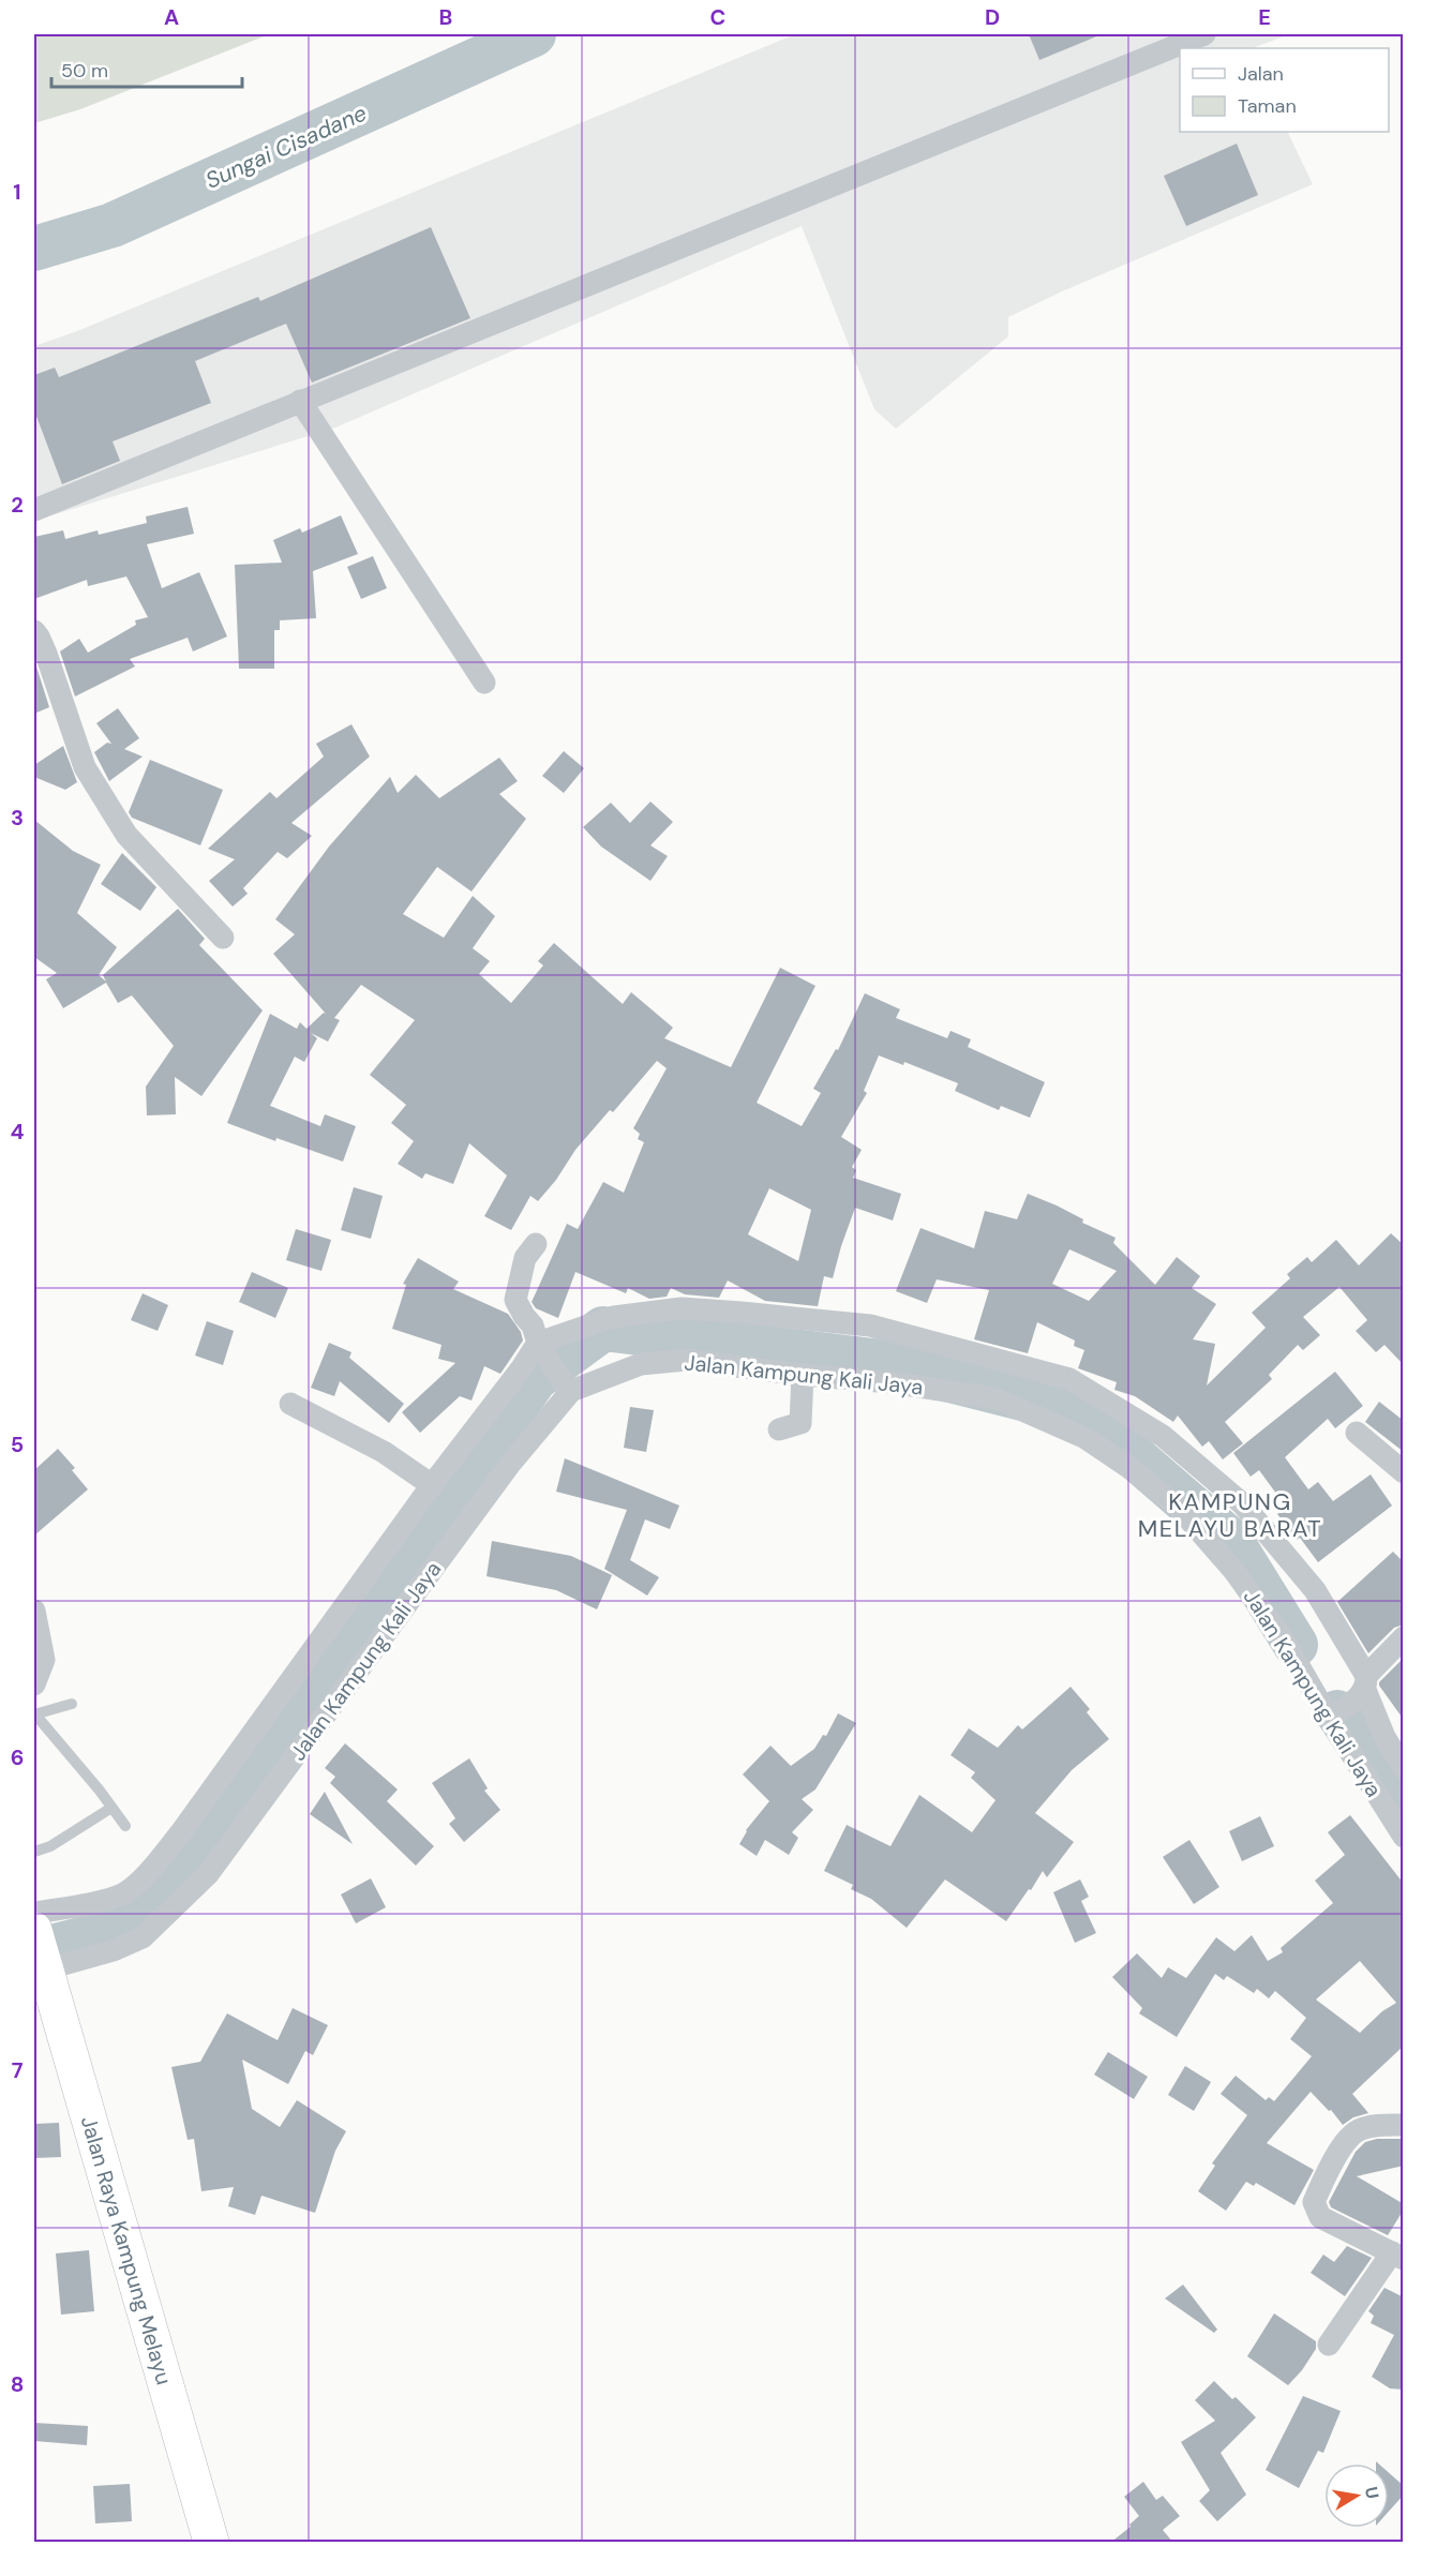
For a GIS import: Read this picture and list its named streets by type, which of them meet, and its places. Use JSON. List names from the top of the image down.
{
  "streets": {
    "main road": ["Jalan Raya Kampung Melayu"],
    "street": ["Jalan Kampung Kali Jaya"]
  },
  "crossings": [
    ["Jalan Kampung Kali Jaya", "Jalan Raya Kampung Melayu"]
  ],
  "districts": ["KAMPUNG MELAYU BARAT"],
  "water": ["Sungai Cisadane"],
  "legend": ["Jalan", "Taman"],
  "scale_bar": "50 m",
  "north": "right",
  "grid": {
    "columns": [
      "A",
      "B",
      "C",
      "D",
      "E"
    ],
    "rows": [
      "1",
      "2",
      "3",
      "4",
      "5",
      "6",
      "7",
      "8"
    ]
  }
}
